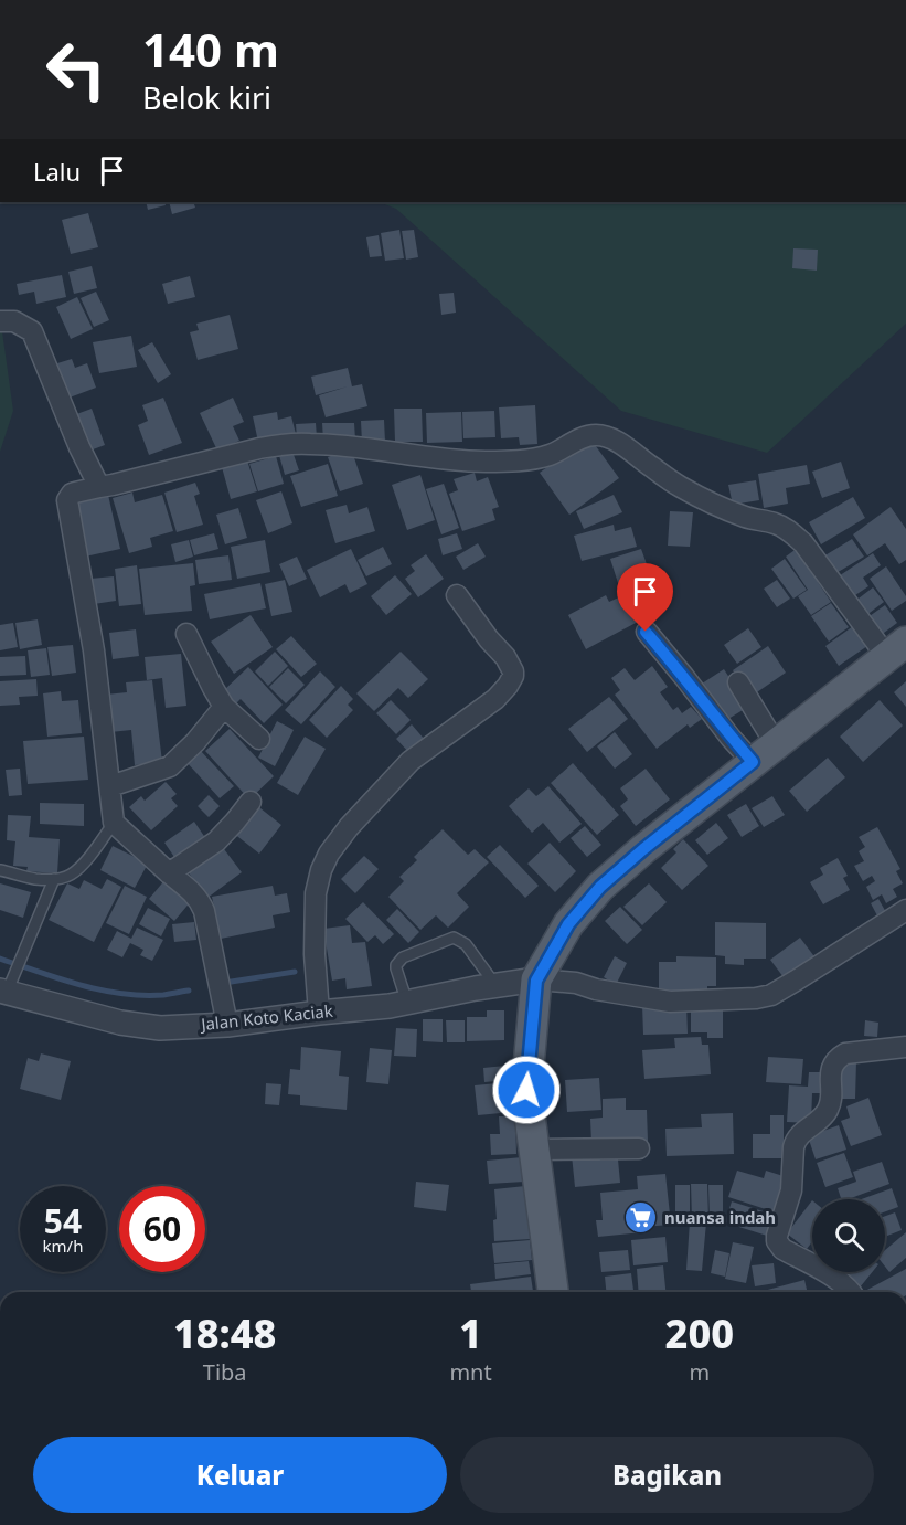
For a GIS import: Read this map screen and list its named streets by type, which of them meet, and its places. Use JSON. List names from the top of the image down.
{
  "streets": {
    "street": ["Jalan Koto Kaciak"]
  },
  "places": {
    "supermarket": ["nuansa indah"]
  },
  "page": {
    "turn": ["140 m", "Belok kiri"],
    "then": "Lalu",
    "speed": "54 km/h",
    "limit": "60",
    "eta": [
      "18:48",
      "Tiba",
      "1",
      "mnt",
      "200",
      "m"
    ],
    "buttons": ["Keluar", "Bagikan"]
  }
}
